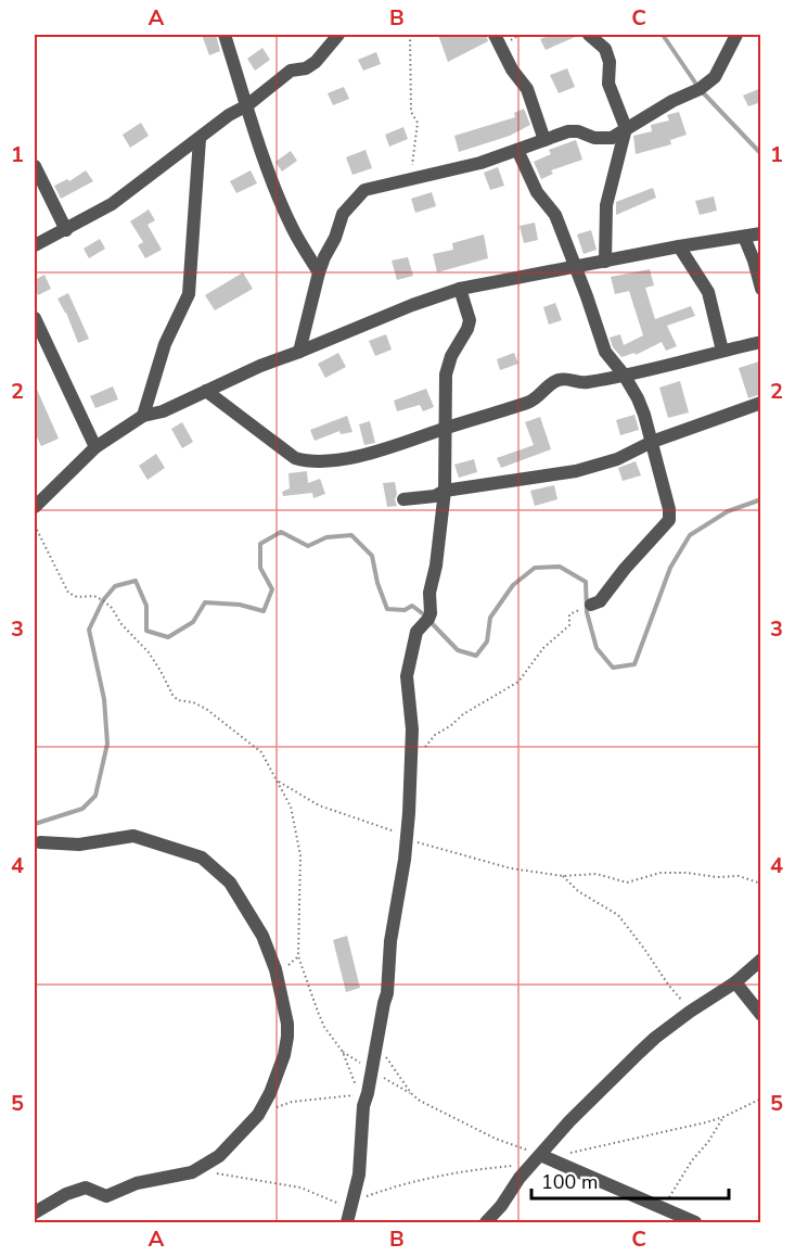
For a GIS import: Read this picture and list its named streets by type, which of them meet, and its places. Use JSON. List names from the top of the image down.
{
  "scale_bar": "100 m",
  "grid": {
    "columns": ["A", "B", "C"],
    "rows": [
      "1",
      "2",
      "3",
      "4",
      "5"
    ]
  }
}
